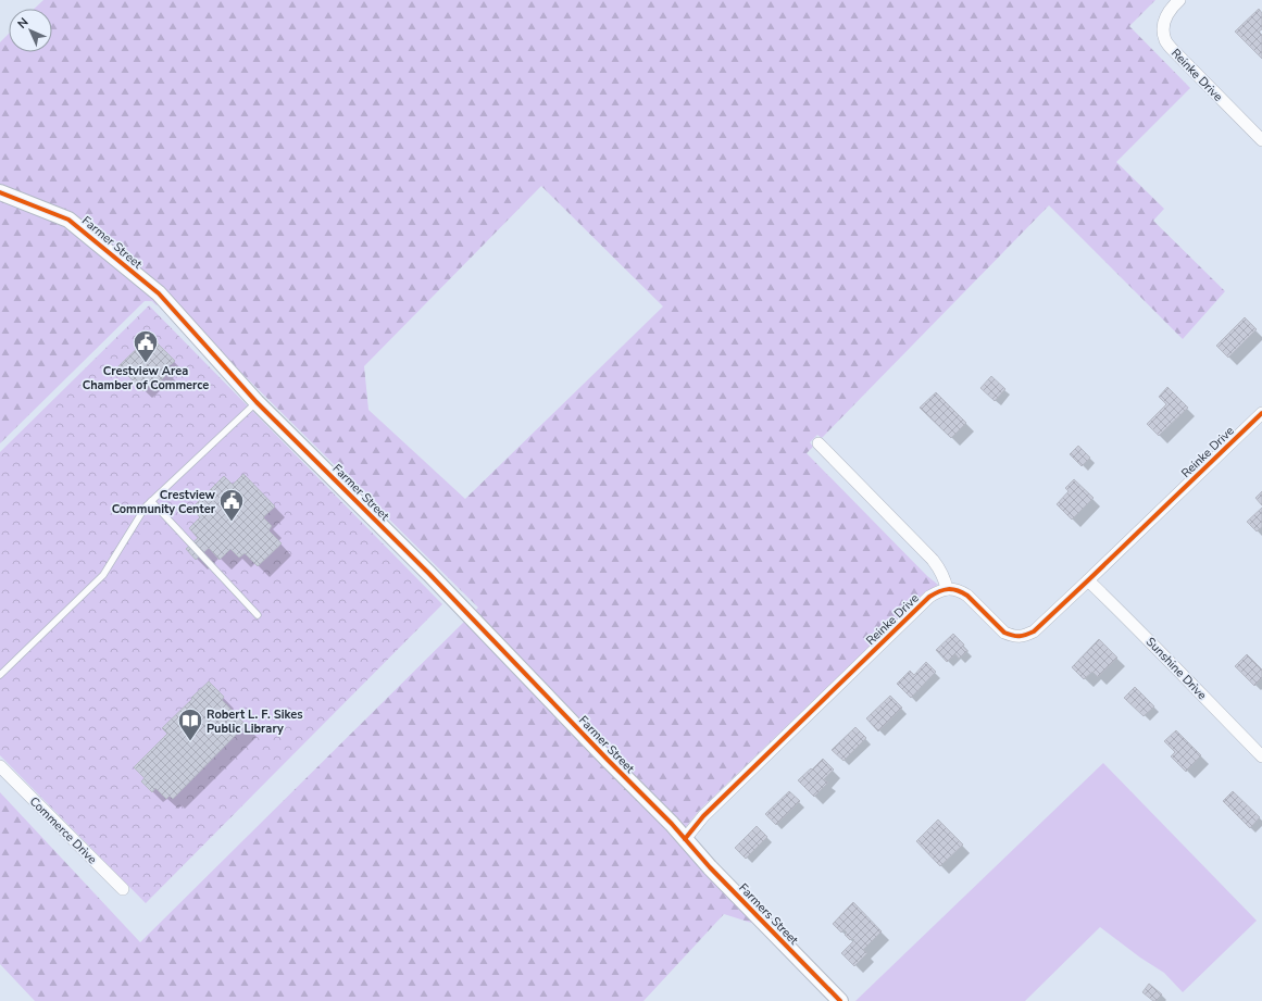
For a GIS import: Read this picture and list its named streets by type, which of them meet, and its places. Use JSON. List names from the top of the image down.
{
  "streets": {
    "street": [
      "Reinke Drive",
      "Farmer Street",
      "Sunshine Drive",
      "Commerce Drive",
      "Farmers Street"
    ]
  },
  "crossings": [
    ["Reinke Drive", "Farmer Street"],
    ["Reinke Drive", "Sunshine Drive"],
    ["Reinke Drive", "Farmers Street"],
    ["Farmer Street", "Farmers Street"]
  ],
  "places": {
    "public building": ["Crestview Area Chamber of Commerce", "Crestview Community Center"],
    "library": ["Robert L. F. Sikes Public Library"]
  },
  "north": "top left"
}
